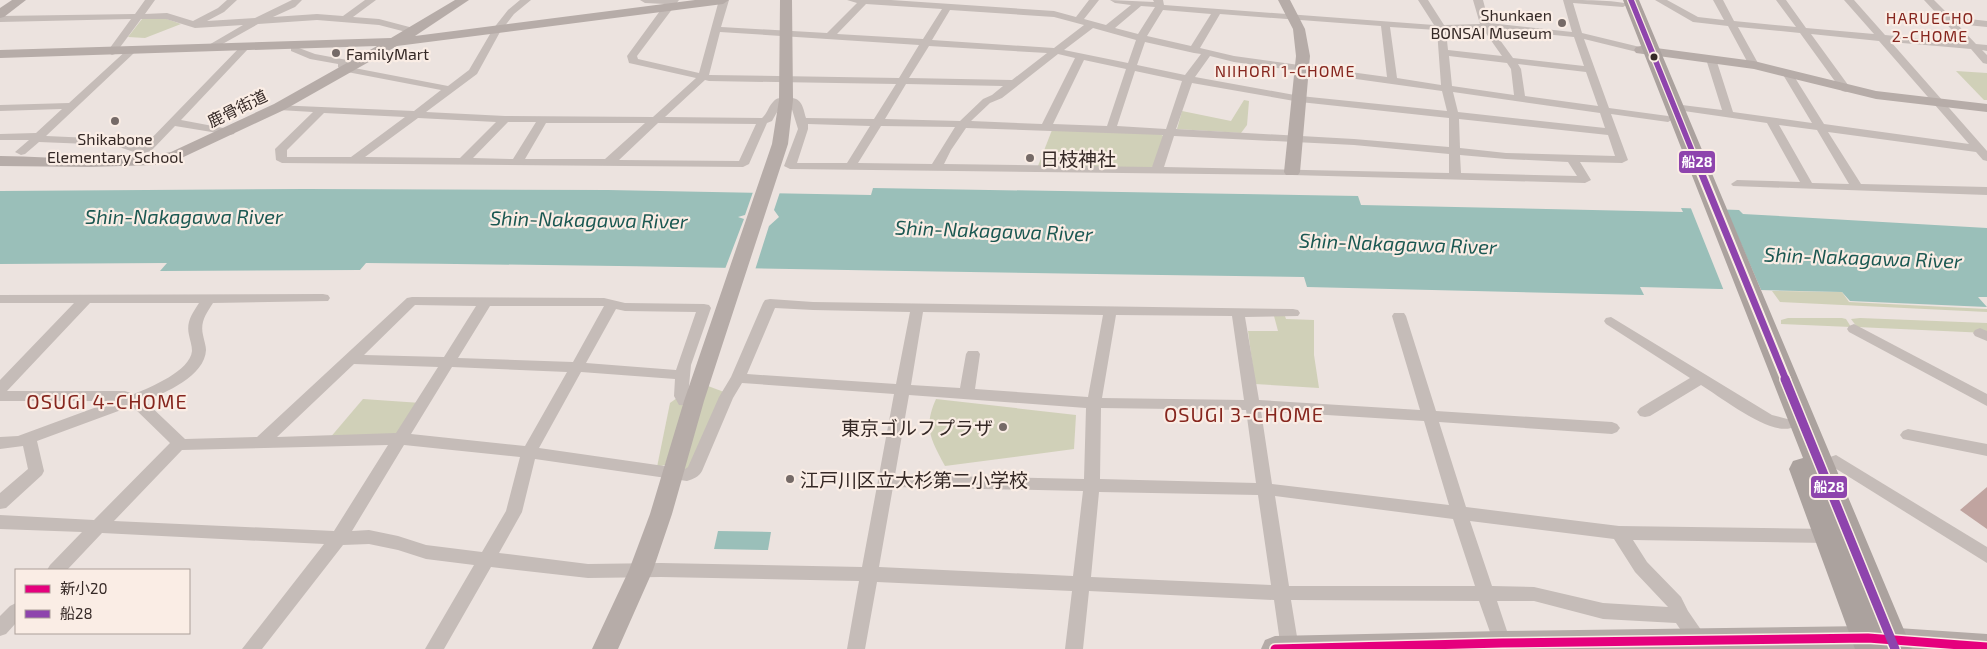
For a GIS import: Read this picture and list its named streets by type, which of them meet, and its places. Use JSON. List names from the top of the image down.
{
  "streets": {
    "street": ["鹿骨街道"]
  },
  "districts": [
    "HARUECHO 2-CHOME",
    "NIIHORI 1-CHOME",
    "OSUGI 4-CHOME",
    "OSUGI 3-CHOME"
  ],
  "water": ["Shin-Nakagawa River"],
  "places": [
    "Shunkaen BONSAI Museum",
    "FamilyMart",
    "Shikabone Elementary School",
    "日枝神社",
    "東京ゴルフプラザ",
    "江戸川区立大杉第二小学校"
  ],
  "lines": ["transit line 船28", "transit line 新小20"],
  "legend": ["新小20", "船28"]
}
